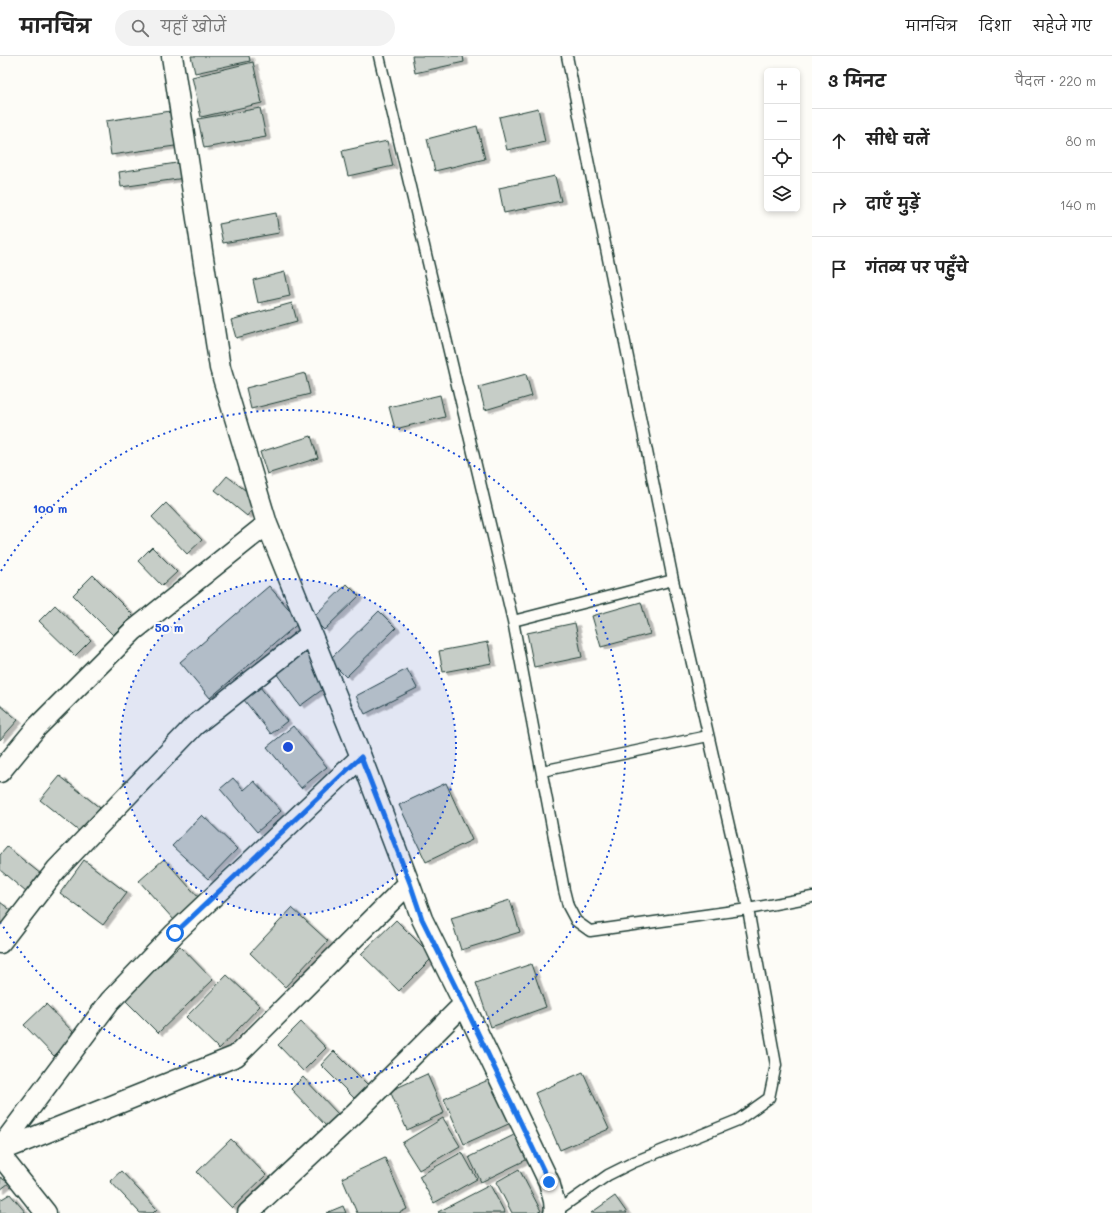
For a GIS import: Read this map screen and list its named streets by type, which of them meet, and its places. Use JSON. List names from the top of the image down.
{
  "page": {
    "header": "मानचित्र",
    "search": "यहाँ खोजें",
    "nav": ["मानचित्र", "दिशा", "सहेजे गए"],
    "heading": ["3 मिनट", "पैदल · 220 m"],
    "map_buttons": ["+", "−"],
    "list": [
      ["सीधे चलें", "80 m"],
      ["दाएँ मुड़ें", "140 m"],
      "गंतव्य पर पहुँचे"
    ]
  },
  "rings": ["100 m", "50 m"]
}
